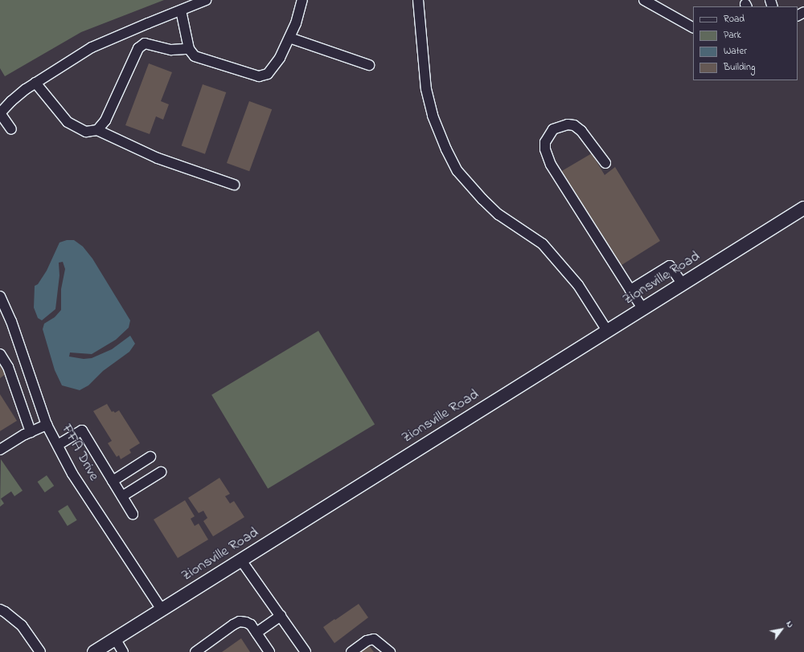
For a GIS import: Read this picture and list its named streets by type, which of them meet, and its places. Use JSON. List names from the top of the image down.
{
  "streets": {
    "main road": ["Zionsville Road"],
    "street": ["FFA Drive"]
  },
  "crossings": [
    ["Zionsville Road", "FFA Drive"]
  ],
  "legend": [
    "Road",
    "Park",
    "Water",
    "Building"
  ],
  "north": "top right"
}
